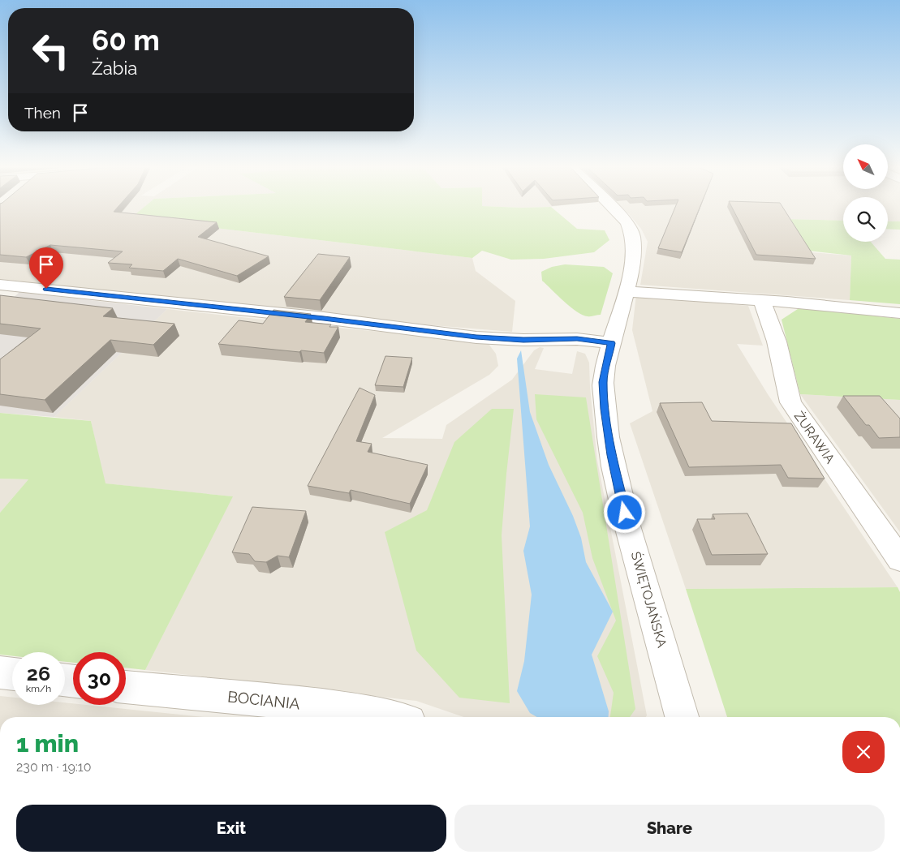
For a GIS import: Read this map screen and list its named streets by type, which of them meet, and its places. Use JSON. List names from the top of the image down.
{
  "streets": {
    "street": ["ŻURAWIA", "ŚWIĘTOJAŃSKA", "BOCIANIA"]
  },
  "north": "top left",
  "page": {
    "turn": ["60 m", "Żabia"],
    "then": "Then",
    "speed": "26 km/h",
    "limit": "30",
    "heading": ["1 min", "230 m · 19:10"],
    "buttons": ["Exit", "Share"]
  }
}
